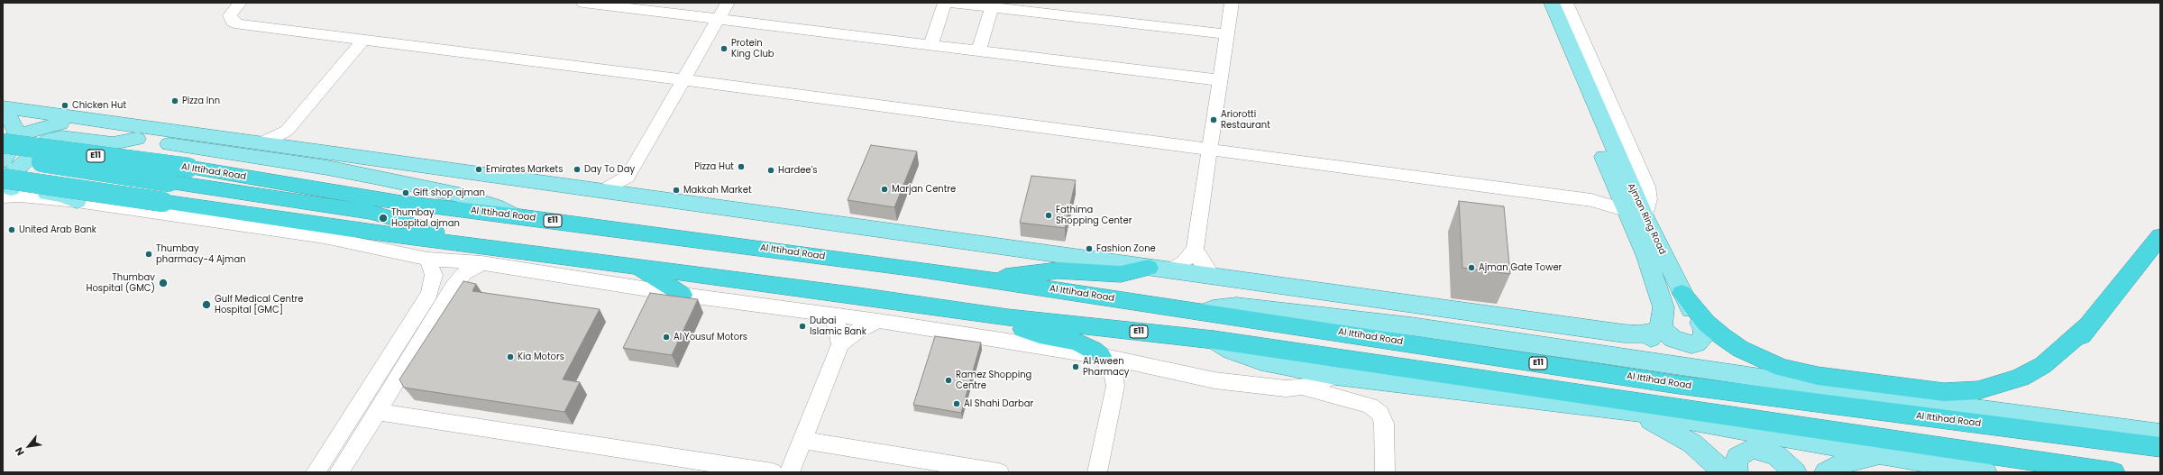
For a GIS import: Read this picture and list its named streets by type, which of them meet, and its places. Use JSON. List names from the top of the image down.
{
  "streets": {
    "highway": ["E11", "Al Ittihad Road"],
    "main road": ["Ajman Ring Road"]
  },
  "places": [
    "Protein King Club",
    "Pizza Inn",
    "Chicken Hut",
    "Ariorotti Restaurant",
    "Pizza Hut",
    "Emirates Markets",
    "Day To Day",
    "Hardee's",
    "Marjan Centre",
    "Makkah Market",
    "Gift shop ajman",
    "Fathima Shopping Center",
    "Thumbay Hospital ajman",
    "United Arab Bank",
    "Fashion Zone",
    "Thumbay pharmacy-4 Ajman",
    "Ajman Gate Tower",
    "Thumbay Hospital (GMC)",
    "Gulf Medical Centre Hospital [GMC]",
    "Dubai Islamic Bank",
    "Al Yousuf Motors",
    "Kia Motors",
    "Al Aween Pharmacy",
    "Ramez Shopping Centre",
    "Al Shahi Darbar"
  ],
  "north": "bottom left"
}
